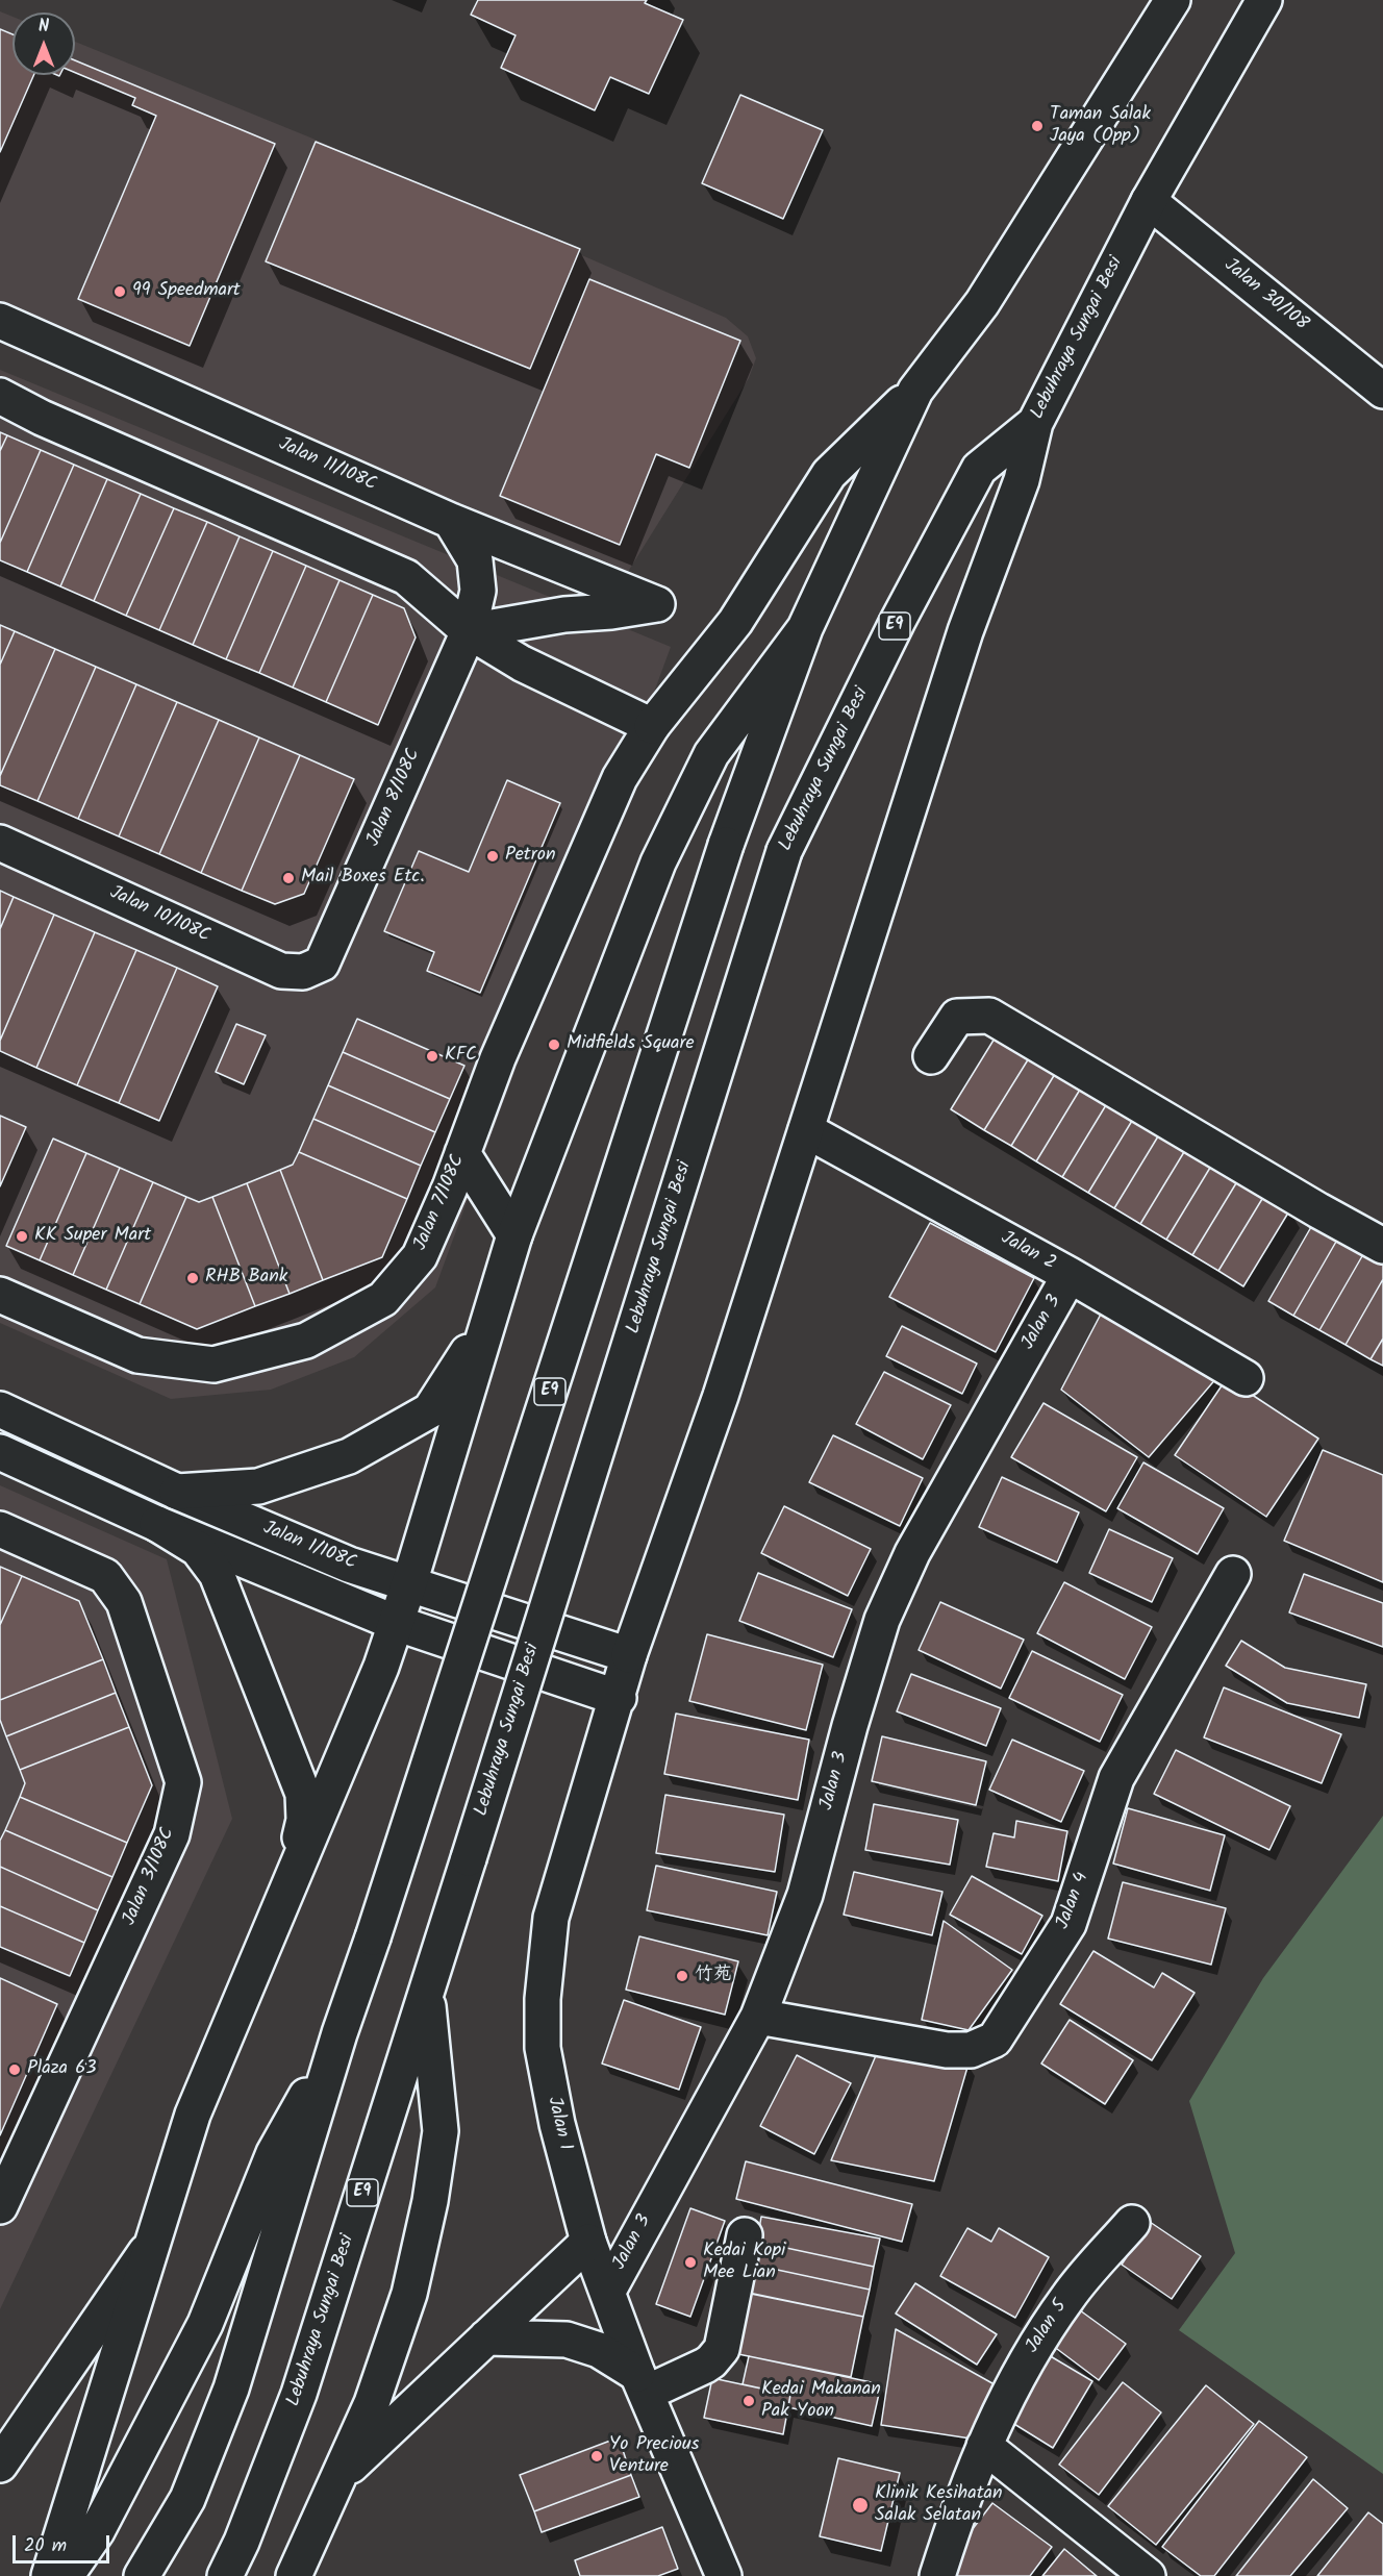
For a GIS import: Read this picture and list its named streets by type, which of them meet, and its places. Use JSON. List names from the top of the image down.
{
  "streets": {
    "main road": [
      "Jalan 30/108",
      "Lebuhraya Sungai Besi",
      "Jalan 11/108C",
      "E9",
      "Jalan 8/108C",
      "Jalan 10/108C",
      "Jalan 7/108C",
      "Jalan 2",
      "Jalan 3",
      "Jalan 1/108C",
      "Jalan 3/108C",
      "Jalan 4",
      "Jalan 1",
      "Jalan 5"
    ]
  },
  "crossings": [
    ["Jalan 30/108", "Lebuhraya Sungai Besi"],
    ["Lebuhraya Sungai Besi", "Jalan 1"],
    ["Jalan 11/108C", "Jalan 8/108C"],
    ["E9", "Jalan 7/108C"],
    ["Jalan 8/108C", "Jalan 10/108C"],
    ["Jalan 2", "Jalan 3"],
    ["Jalan 2", "Jalan 1"],
    ["Jalan 3", "Jalan 4"],
    ["Jalan 3", "Jalan 1"],
    ["Jalan 1/108C", "Jalan 1"]
  ],
  "places": [
    "Taman Salak Jaya (Opp)",
    "99 Speedmart",
    "Petron",
    "Mail Boxes Etc.",
    "Midfields Square",
    "KFC",
    "KK Super Mart",
    "RHB Bank",
    "竹苑",
    "Plaza 63",
    "Kedai Kopi Mee Lian",
    "Kedai Makanan Pak Yoon",
    "Yo Precious Venture",
    "Klinik Kesihatan Salak Selatan"
  ],
  "scale_bar": "20 m",
  "north": "top"
}
